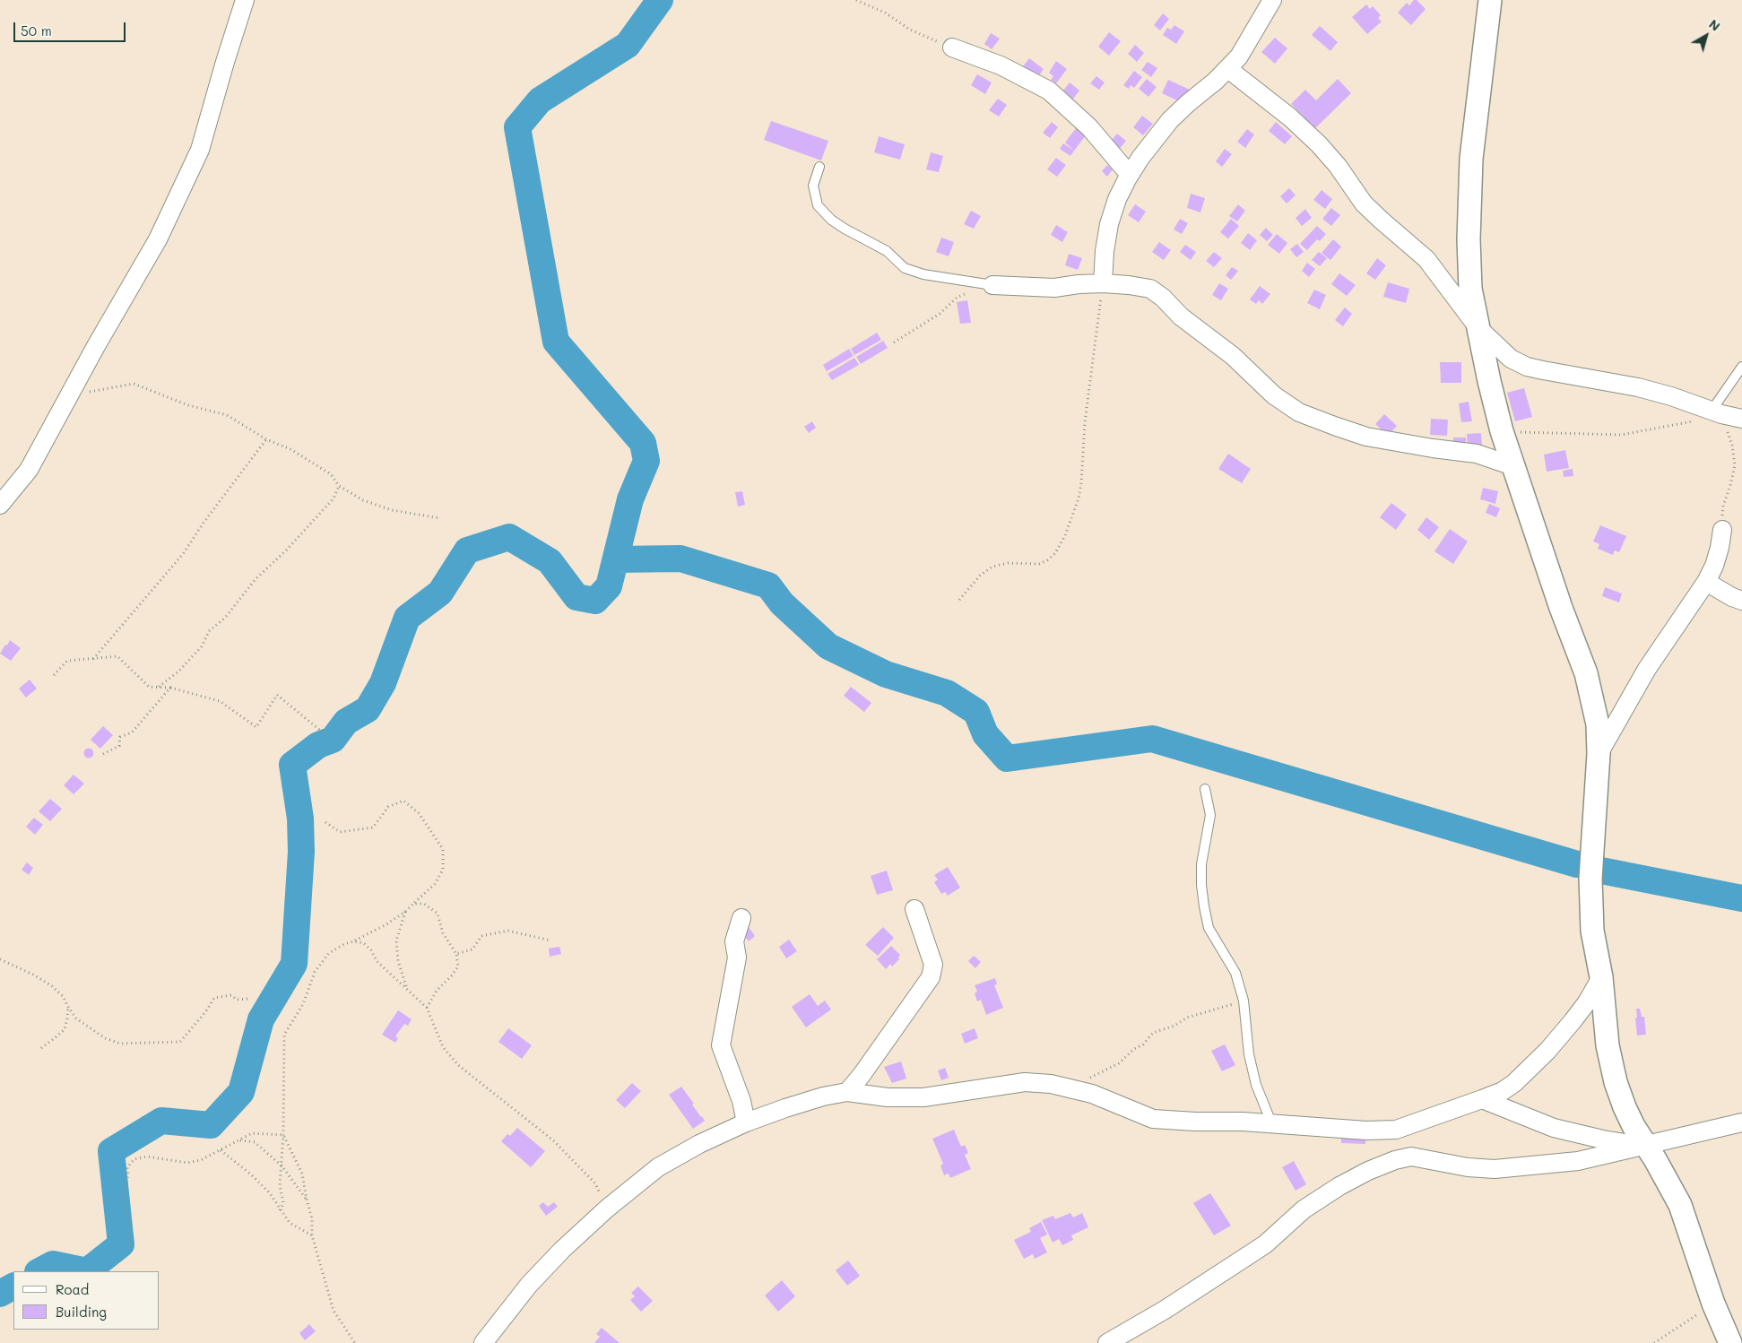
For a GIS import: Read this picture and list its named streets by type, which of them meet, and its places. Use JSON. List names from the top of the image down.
{
  "legend": ["Road", "Building"],
  "scale_bar": "50 m",
  "north": "top right"
}
